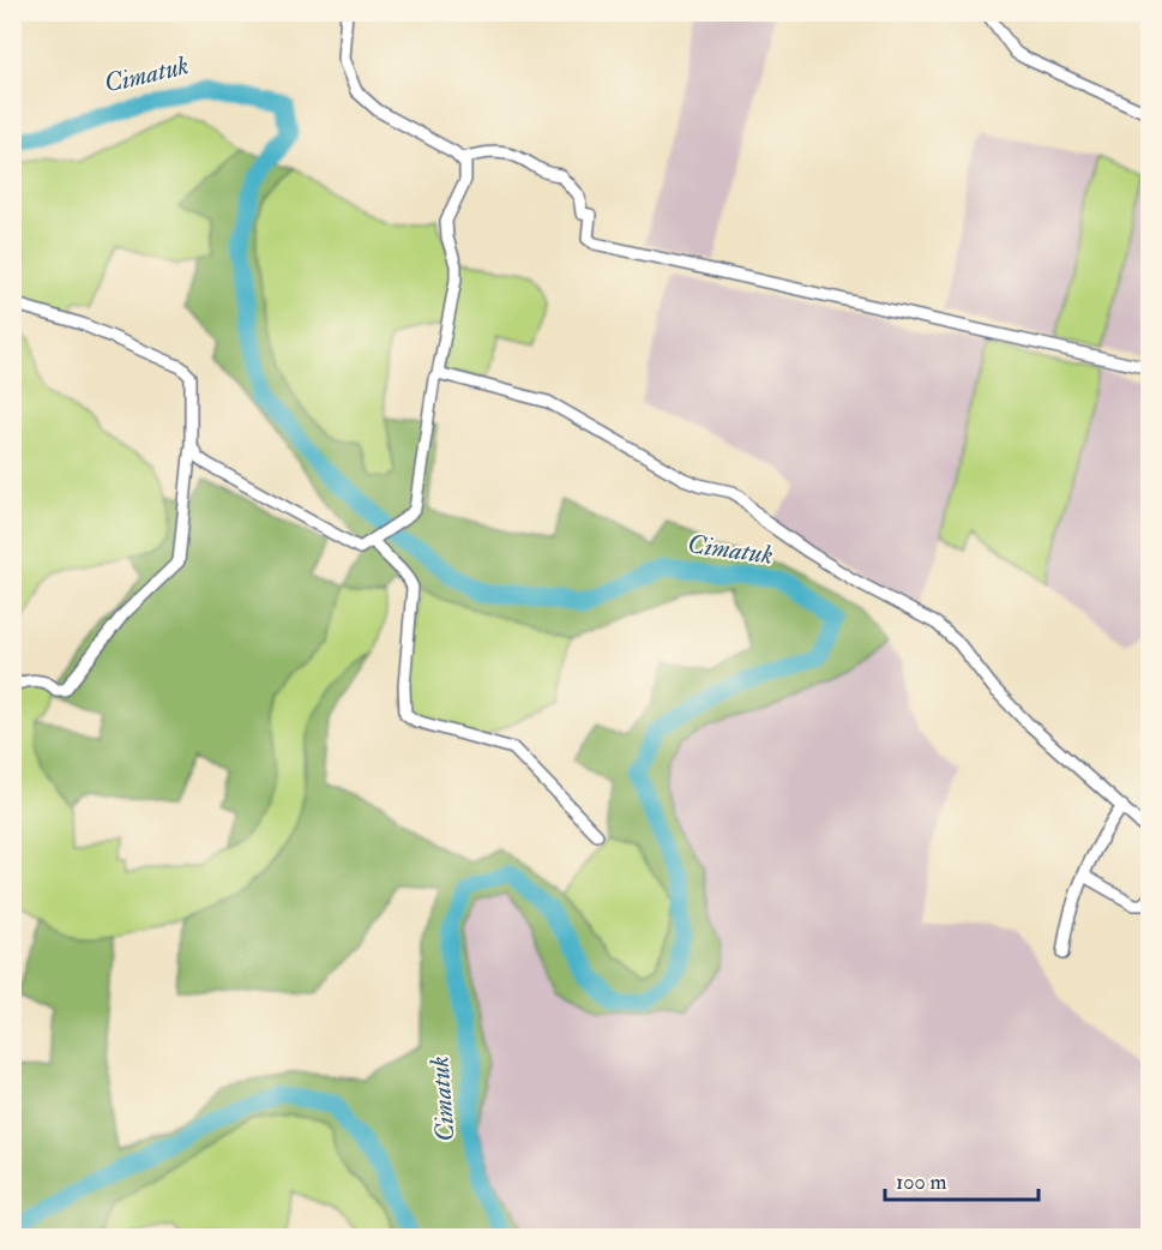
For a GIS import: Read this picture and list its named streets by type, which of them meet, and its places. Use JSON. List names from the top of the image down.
{
  "water": ["Cimatuk"],
  "scale_bar": "100 m"
}
